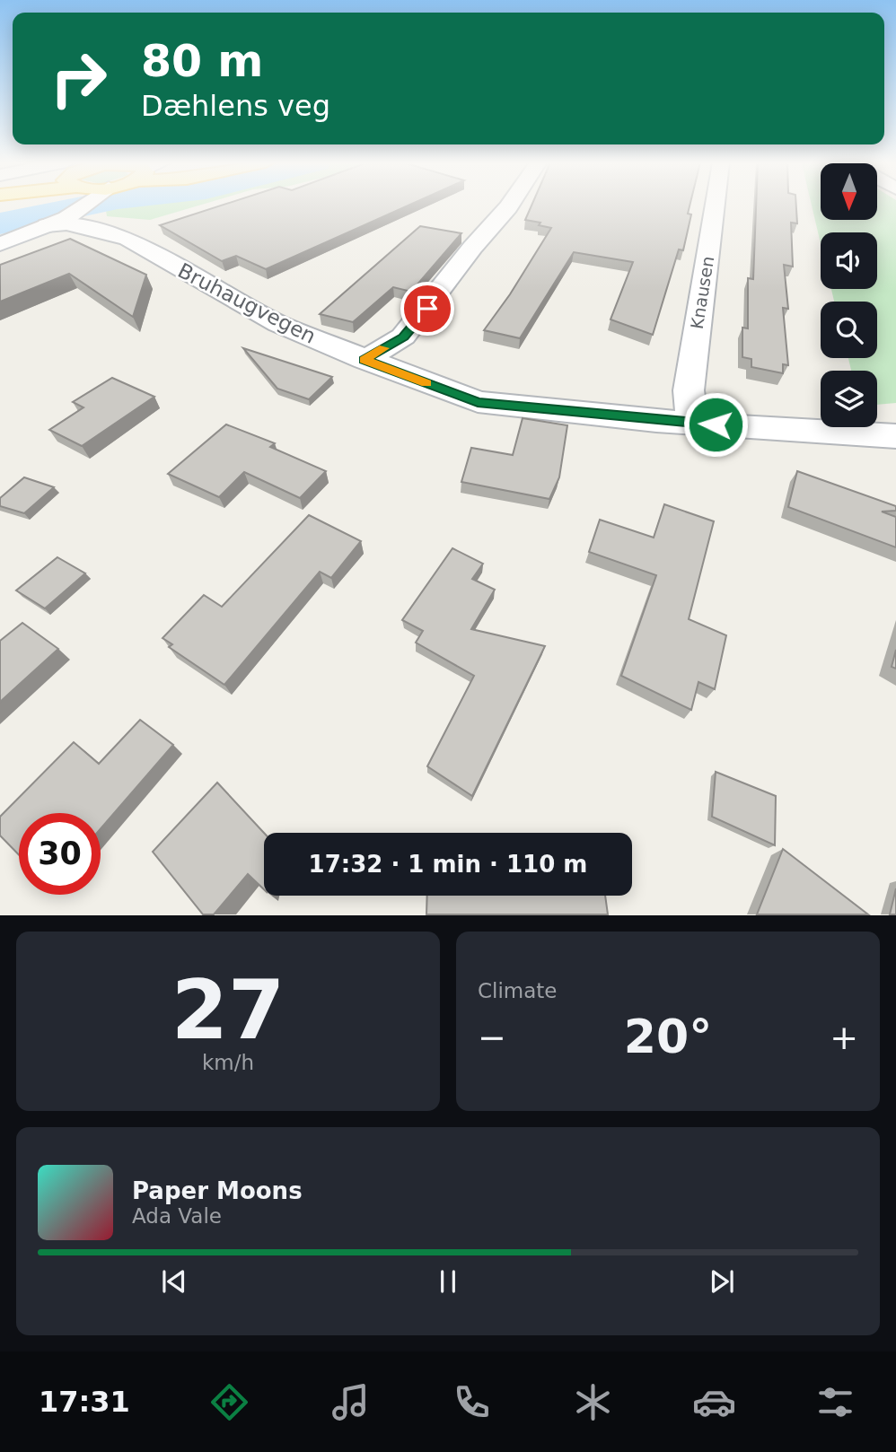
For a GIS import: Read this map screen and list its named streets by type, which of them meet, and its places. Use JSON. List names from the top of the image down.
{
  "streets": {
    "street": ["Knausen", "Bruhaugvegen"]
  },
  "crossings": [
    ["Knausen", "Bruhaugvegen"]
  ],
  "north": "bottom",
  "page": {
    "turn": ["80 m", "Dæhlens veg"],
    "limit": "30",
    "trip": "17:32 · 1 min · 110 m",
    "tile": [
      ["27", "km/h"],
      "Climate"
    ],
    "heat": ["−", "20°", "+"],
    "song": ["Paper Moons", "Ada Vale"],
    "tabs": "17:31"
  }
}
